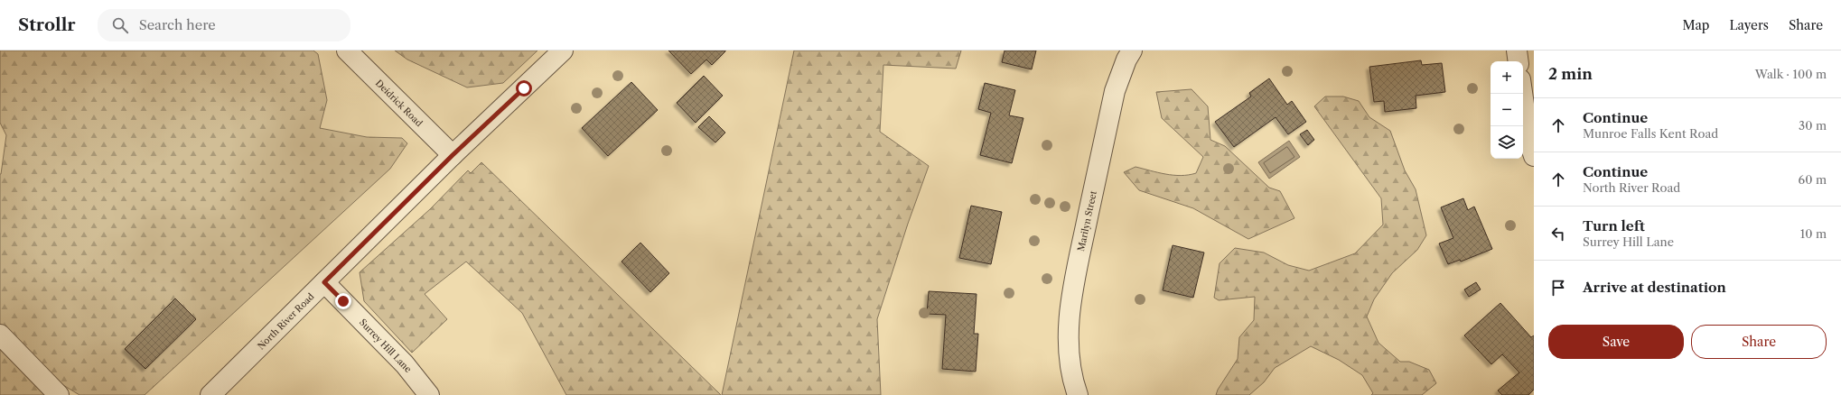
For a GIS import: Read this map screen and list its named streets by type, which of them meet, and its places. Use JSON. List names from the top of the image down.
{
  "streets": {
    "street": [
      "Deidrick Road",
      "Marilyn Street",
      "North River Road",
      "Surrey Hill Lane"
    ]
  },
  "crossings": [
    ["Deidrick Road", "North River Road"],
    ["North River Road", "Surrey Hill Lane"]
  ],
  "page": {
    "header": "Strollr",
    "search": "Search here",
    "nav": ["Map", "Layers", "Share"],
    "heading": ["2 min", "Walk · 100 m"],
    "map_buttons": ["+", "−"],
    "list": [
      ["Continue", "Munroe Falls Kent Road", "30 m"],
      ["Continue", "North River Road", "60 m"],
      ["Turn left", "Surrey Hill Lane", "10 m"],
      "Arrive at destination"
    ],
    "buttons": ["Save", "Share"]
  }
}
